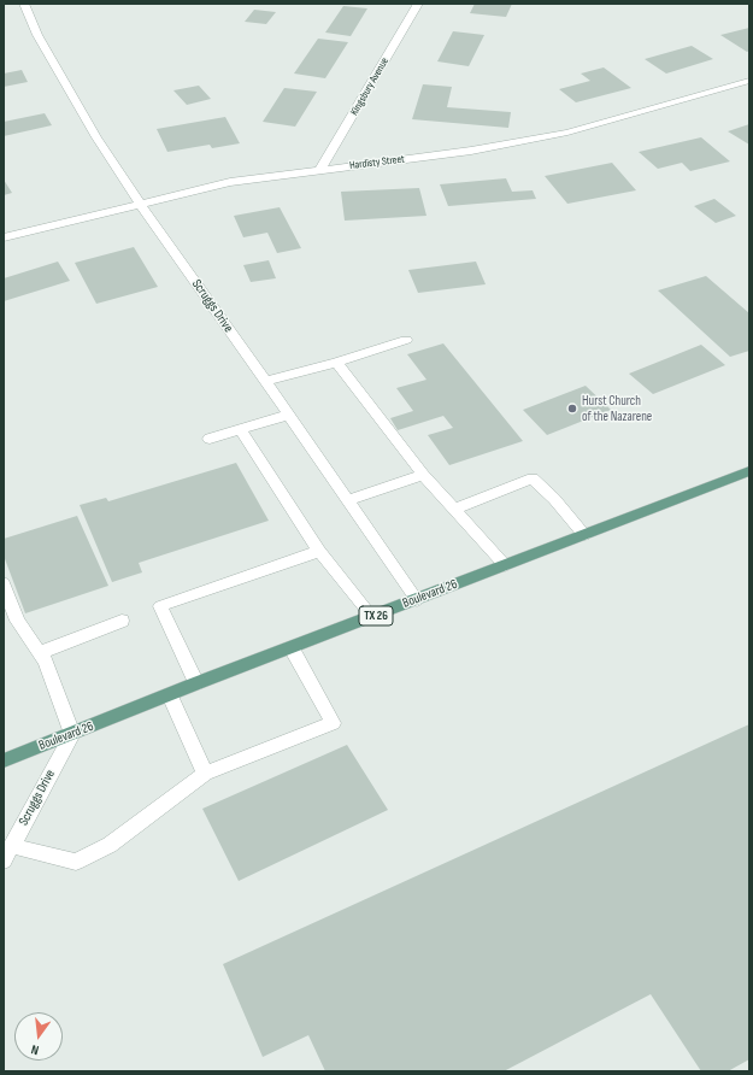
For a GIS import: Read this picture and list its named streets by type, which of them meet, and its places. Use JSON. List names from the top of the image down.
{
  "streets": {
    "main road": ["Boulevard 26", "TX 26"],
    "street": ["Kingsbury Avenue", "Hardisty Street", "Scruggs Drive"]
  },
  "crossings": [
    ["Kingsbury Avenue", "Hardisty Street"],
    ["Hardisty Street", "Scruggs Drive"],
    ["Scruggs Drive", "Boulevard 26"]
  ],
  "places": ["Hurst Church of the Nazarene"],
  "north": "bottom"
}
